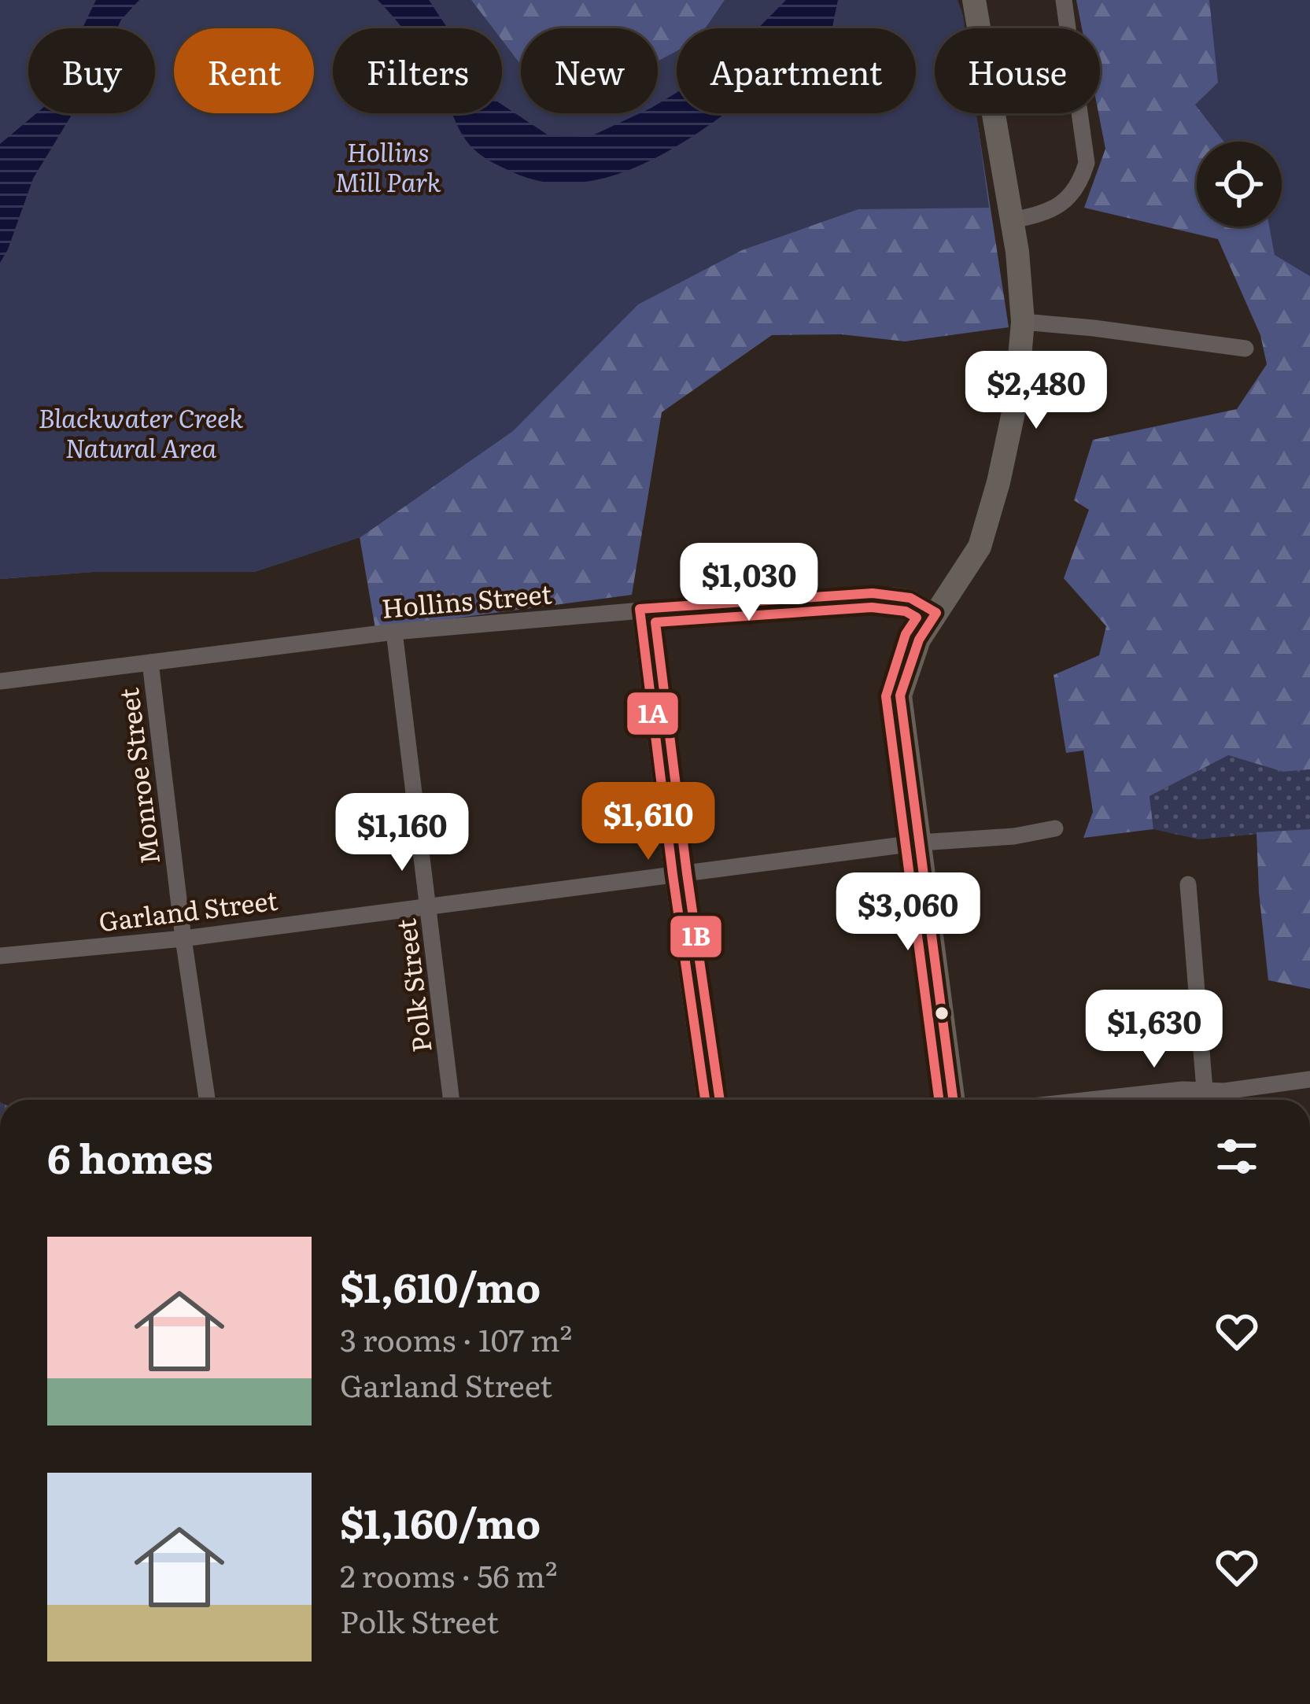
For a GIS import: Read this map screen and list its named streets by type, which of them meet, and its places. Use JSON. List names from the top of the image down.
{
  "streets": {
    "street": [
      "Hollins Street",
      "Monroe Street",
      "Garland Street",
      "Polk Street"
    ]
  },
  "crossings": [
    ["Hollins Street", "Monroe Street"],
    ["Hollins Street", "Polk Street"],
    ["Monroe Street", "Garland Street"],
    ["Garland Street", "Polk Street"]
  ],
  "parks": ["Hollins Mill Park", "Blackwater Creek Natural Area"],
  "lines": ["transit line 1A", "transit line 1B"],
  "page": {
    "chip": [
      "Buy",
      "Rent",
      "Filters",
      "New",
      "Apartment",
      "House"
    ],
    "price": [
      "$2,480",
      "$1,030",
      "$1,610",
      "$1,160",
      "$3,060",
      "$1,630"
    ],
    "heading": "6 homes",
    "list": [
      {
        "name": "$1,610/mo",
        "note": "3 rooms · 107 m² · Garland Street"
      },
      {
        "name": "$1,160/mo",
        "note": "2 rooms · 56 m² · Polk Street"
      }
    ]
  }
}
